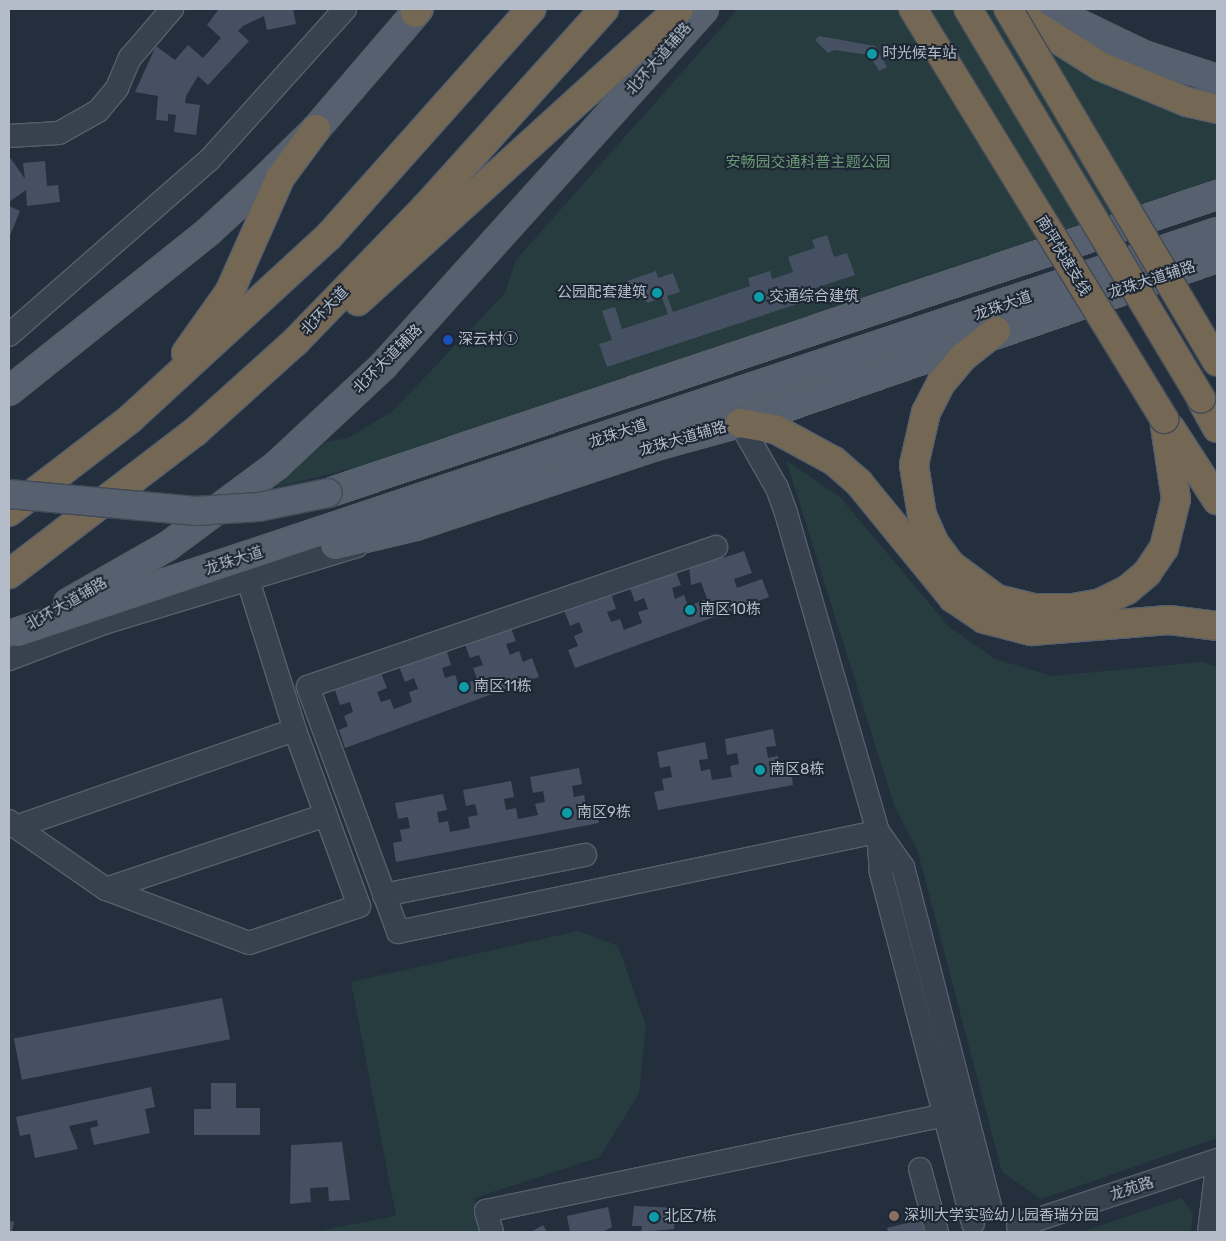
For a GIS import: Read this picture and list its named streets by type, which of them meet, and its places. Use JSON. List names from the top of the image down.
{
  "streets": {
    "highway": ["南坪快速支线", "北环大道"],
    "main road": ["北环大道辅路", "龙珠大道辅路", "龙珠大道"],
    "street": ["龙苑路"]
  },
  "crossings": [
    ["北环大道辅路", "龙珠大道"],
    ["龙珠大道辅路", "龙珠大道"]
  ],
  "parks": ["安畅园交通科普主题公园"],
  "places": [
    "时光候车站",
    "公园配套建筑",
    "交通综合建筑",
    "深云村①",
    "南区10栋",
    "南区11栋",
    "南区8栋",
    "南区9栋",
    "深圳大学实验幼儿园香瑞分园",
    "北区7栋"
  ]
}
